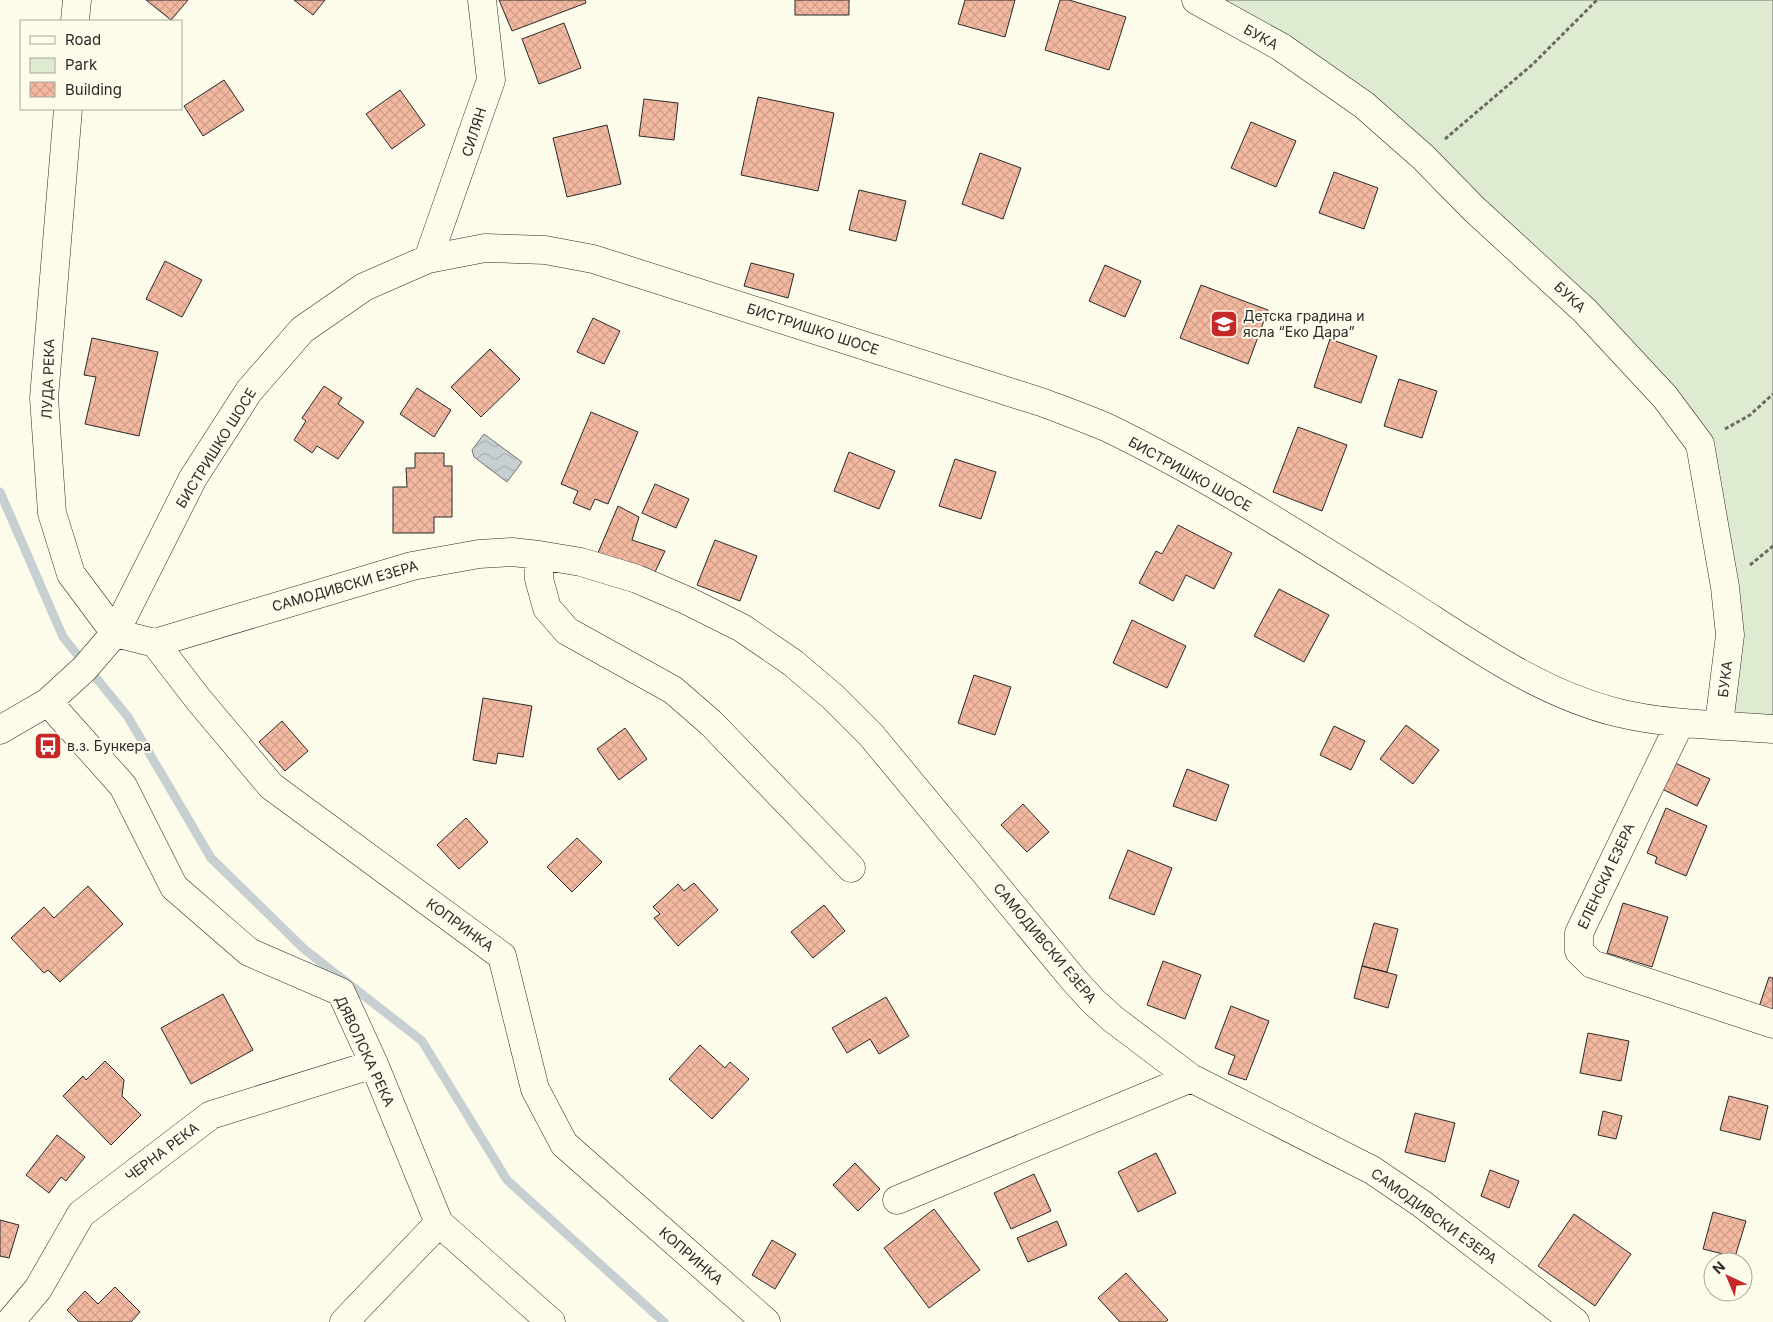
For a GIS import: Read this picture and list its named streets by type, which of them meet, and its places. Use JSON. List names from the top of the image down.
{
  "streets": {
    "street": [
      "БУКА",
      "СИЛЯН",
      "БИСТРИШКО ШОСЕ",
      "ЛУДА РЕКА",
      "САМОДИВСКИ ЕЗЕРА",
      "ЕЛЕНСКИ ЕЗЕРА",
      "КОПРИНКА",
      "ДЯВОЛСКА РЕКА",
      "ЧЕРНА РЕКА"
    ]
  },
  "crossings": [
    ["БУКА", "БИСТРИШКО ШОСЕ"],
    ["СИЛЯН", "БИСТРИШКО ШОСЕ"],
    ["БИСТРИШКО ШОСЕ", "ЛУДА РЕКА"],
    ["БИСТРИШКО ШОСЕ", "ЕЛЕНСКИ ЕЗЕРА"],
    ["БИСТРИШКО ШОСЕ", "ДЯВОЛСКА РЕКА"],
    ["САМОДИВСКИ ЕЗЕРА", "КОПРИНКА"],
    ["ДЯВОЛСКА РЕКА", "ЧЕРНА РЕКА"]
  ],
  "places": {
    "school or university": ["Детска градина и ясла “Еко Дара”"],
    "bus stop": ["в.з. Бункера"]
  },
  "legend": ["Road", "Park", "Building"],
  "north": "top left"
}
